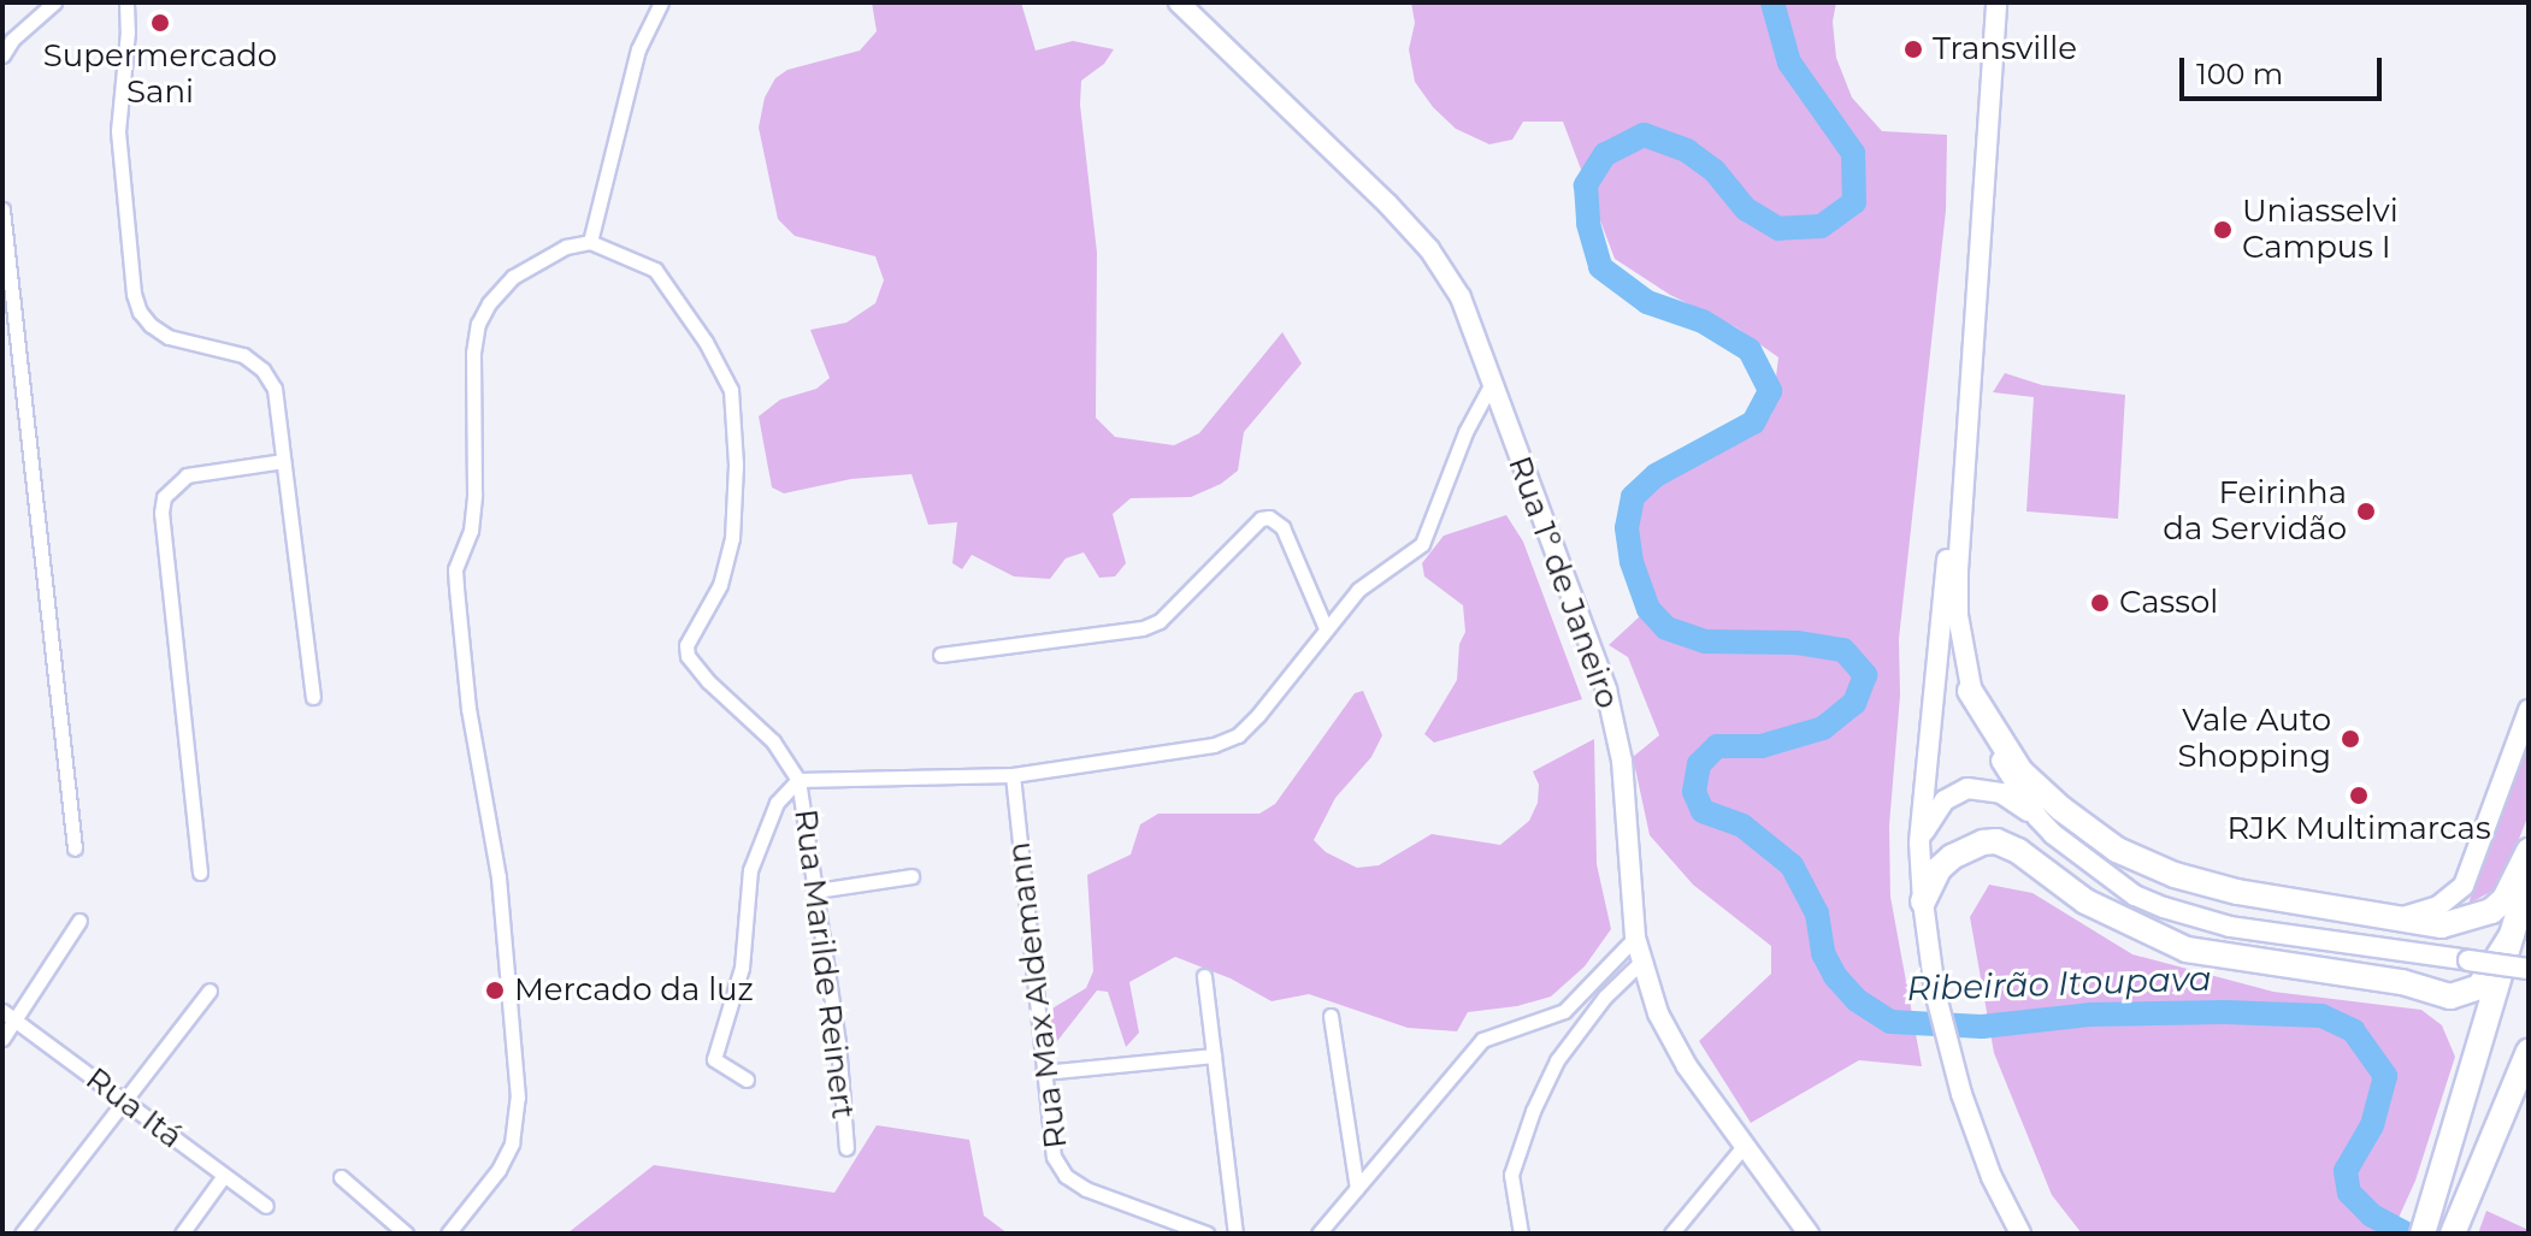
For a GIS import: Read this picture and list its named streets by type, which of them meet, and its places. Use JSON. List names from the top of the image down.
{
  "streets": {
    "main road": ["Rua 1º de Janeiro"],
    "street": ["Rua Marilde Reinert", "Rua Max Aldemann", "Rua Itá"]
  },
  "water": ["Ribeirão Itoupava"],
  "places": [
    "Supermercado Sani",
    "Transville",
    "Uniasselvi Campus I",
    "Feirinha da Servidão",
    "Cassol",
    "Vale Auto Shopping",
    "RJK Multimarcas",
    "Mercado da luz"
  ],
  "scale_bar": "100 m"
}
